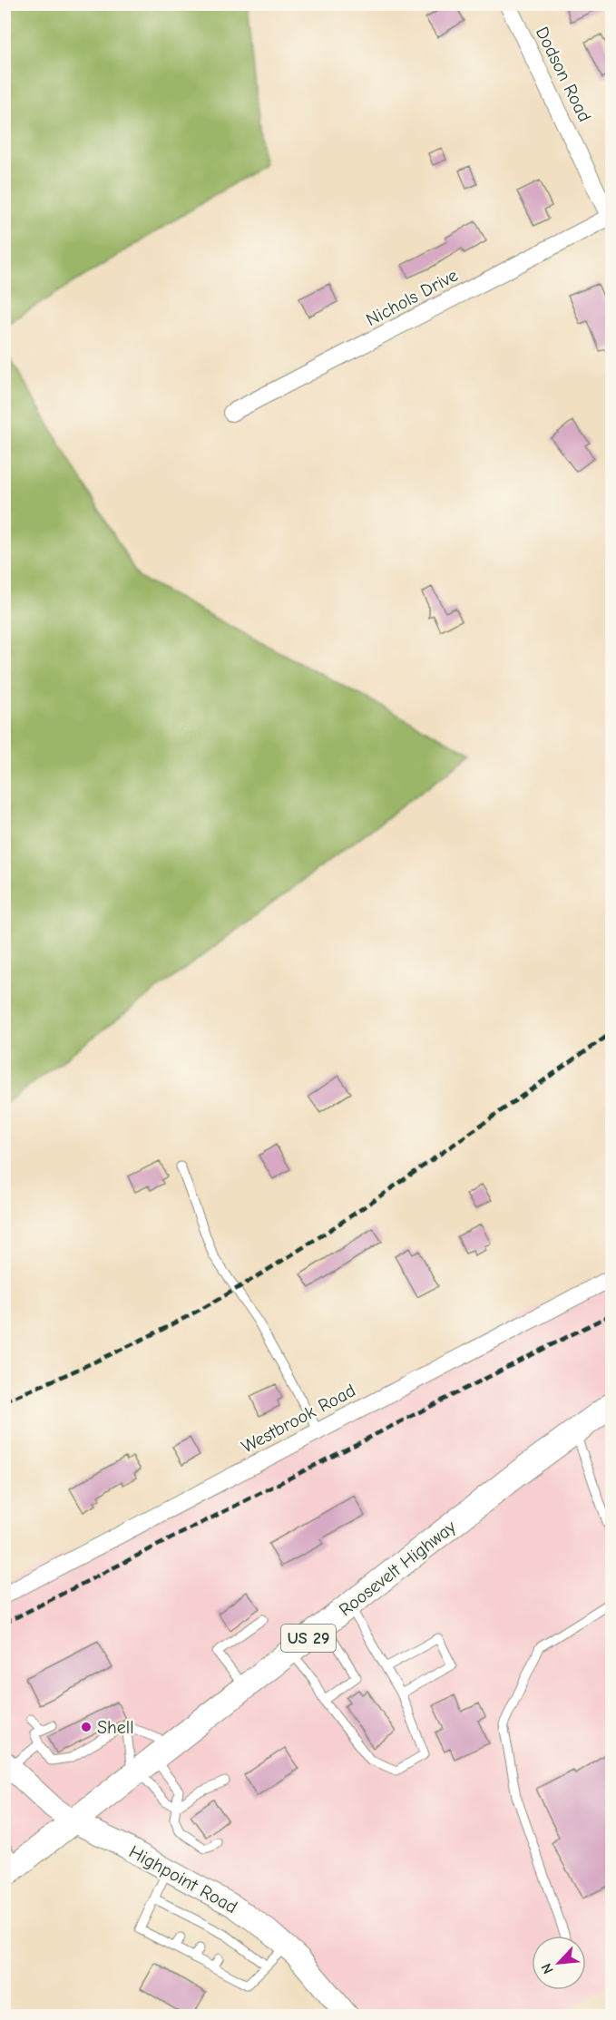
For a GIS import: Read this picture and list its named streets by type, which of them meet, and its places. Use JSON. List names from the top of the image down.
{
  "streets": {
    "main road": ["Roosevelt Highway", "US 29"],
    "street": [
      "Dodson Road",
      "Nichols Drive",
      "Westbrook Road",
      "Highpoint Road"
    ]
  },
  "crossings": [
    ["Dodson Road", "Nichols Drive"],
    ["Roosevelt Highway", "Highpoint Road"]
  ],
  "places": ["Shell"],
  "north": "bottom left"
}
